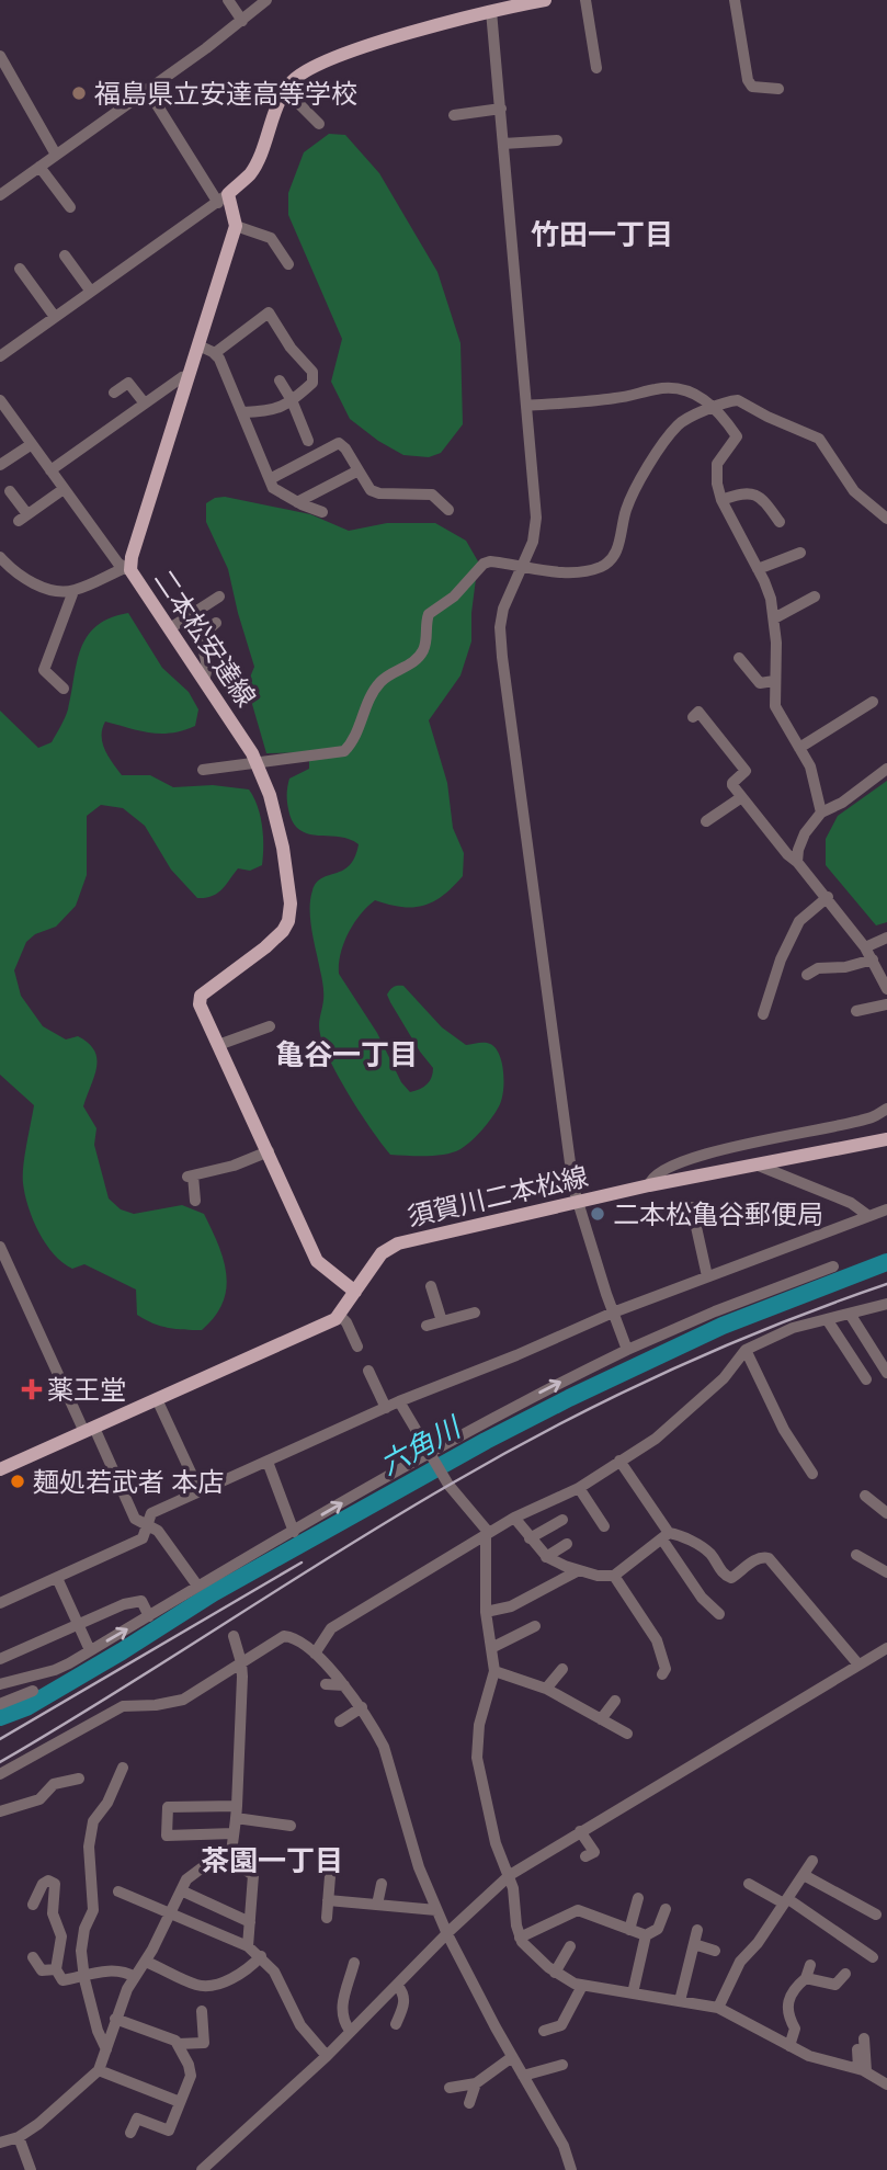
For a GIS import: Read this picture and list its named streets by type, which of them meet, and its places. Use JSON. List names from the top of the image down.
{
  "streets": {
    "main road": ["二本松安達線", "須賀川二本松線"]
  },
  "crossings": [
    ["二本松安達線", "須賀川二本松線"]
  ],
  "districts": ["竹田一丁目", "亀谷一丁目", "茶園一丁目"],
  "water": ["六角川"],
  "places": {
    "other": ["福島県立安達高等学校", "二本松亀谷郵便局", "麺処若武者 本店"],
    "health": ["薬王堂"]
  }
}
